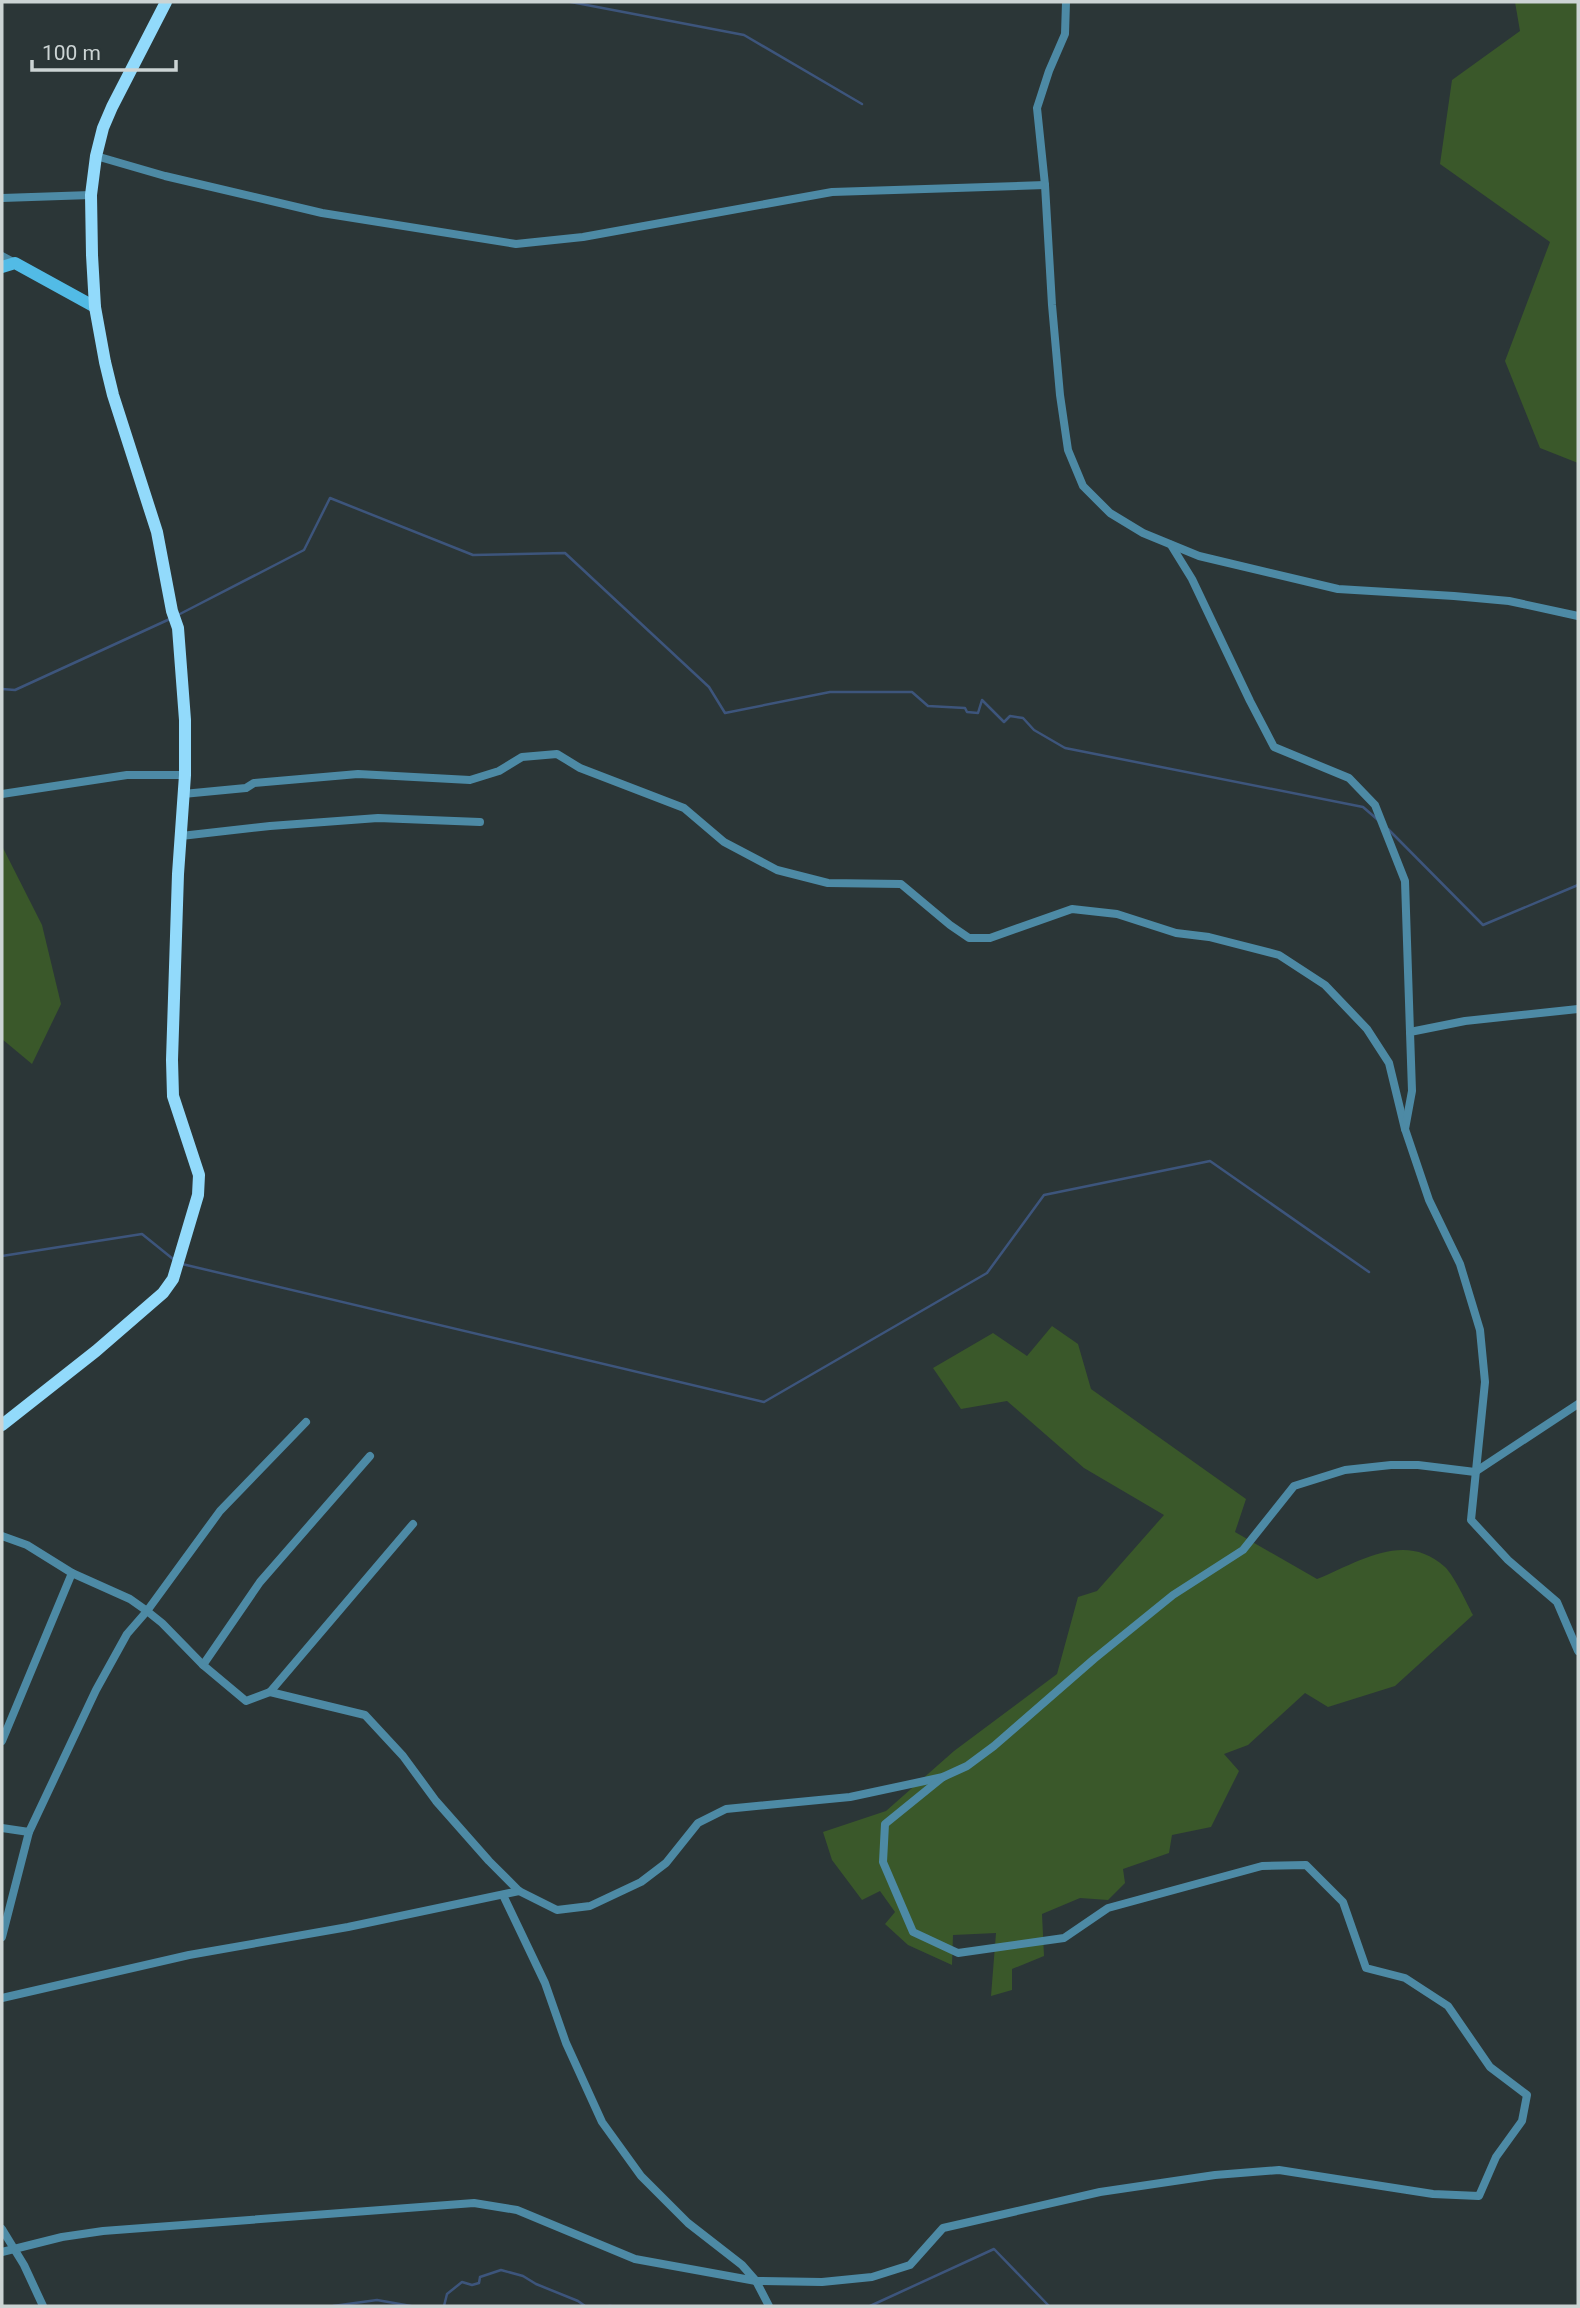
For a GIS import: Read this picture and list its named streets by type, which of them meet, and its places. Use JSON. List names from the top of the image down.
{
  "scale_bar": "100 m"
}
